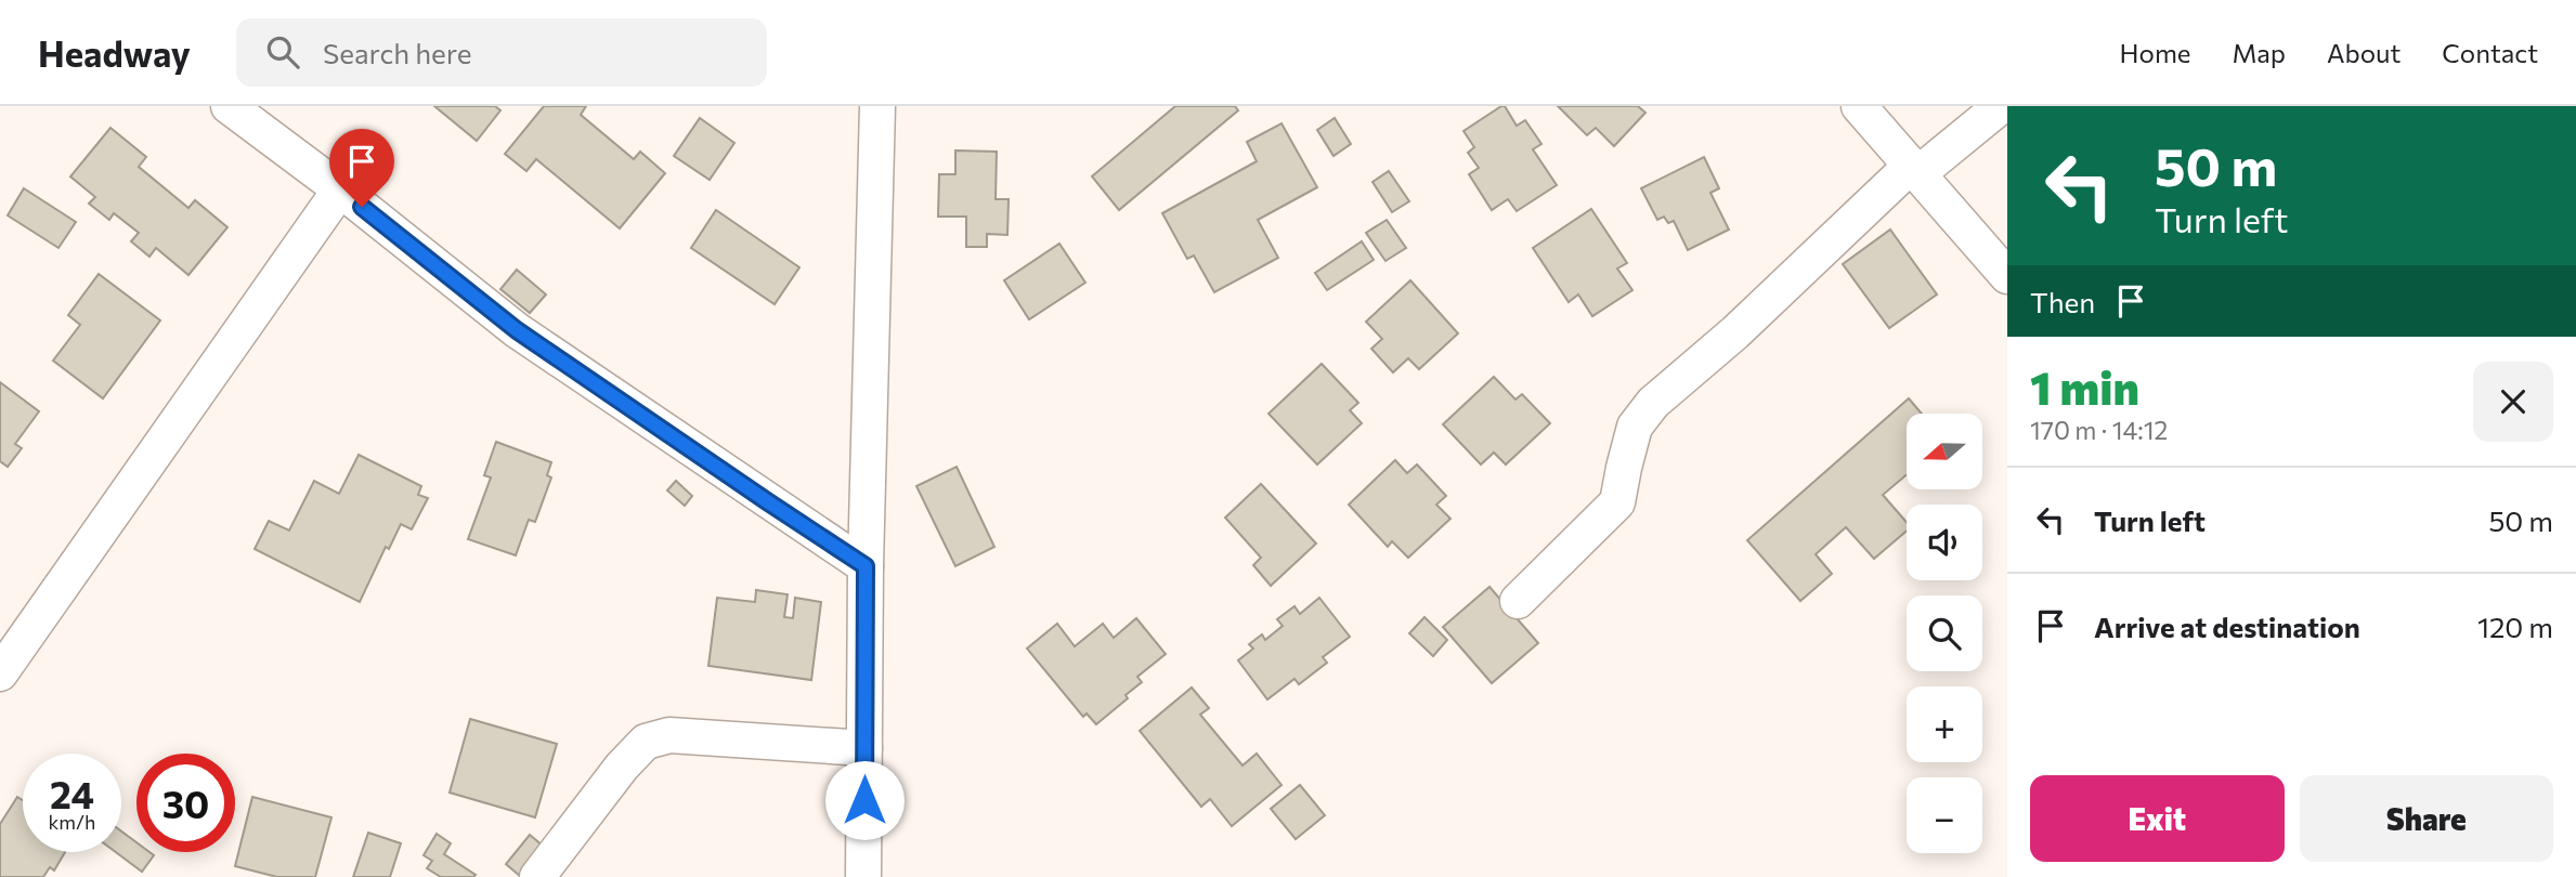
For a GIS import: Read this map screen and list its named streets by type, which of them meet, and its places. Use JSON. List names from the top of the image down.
{
  "north": "left",
  "page": {
    "header": "Headway",
    "search": "Search here",
    "nav": [
      "Home",
      "Map",
      "About",
      "Contact"
    ],
    "turn": ["50 m", "Turn left"],
    "then": "Then",
    "heading": ["1 min", "170 m · 14:12"],
    "map_buttons": ["+", "−"],
    "list": [
      {
        "name": "Turn left",
        "value": "50 m"
      },
      {
        "name": "Arrive at destination",
        "value": "120 m"
      }
    ],
    "speed": "24 km/h",
    "limit": "30",
    "buttons": ["Exit", "Share"]
  }
}
